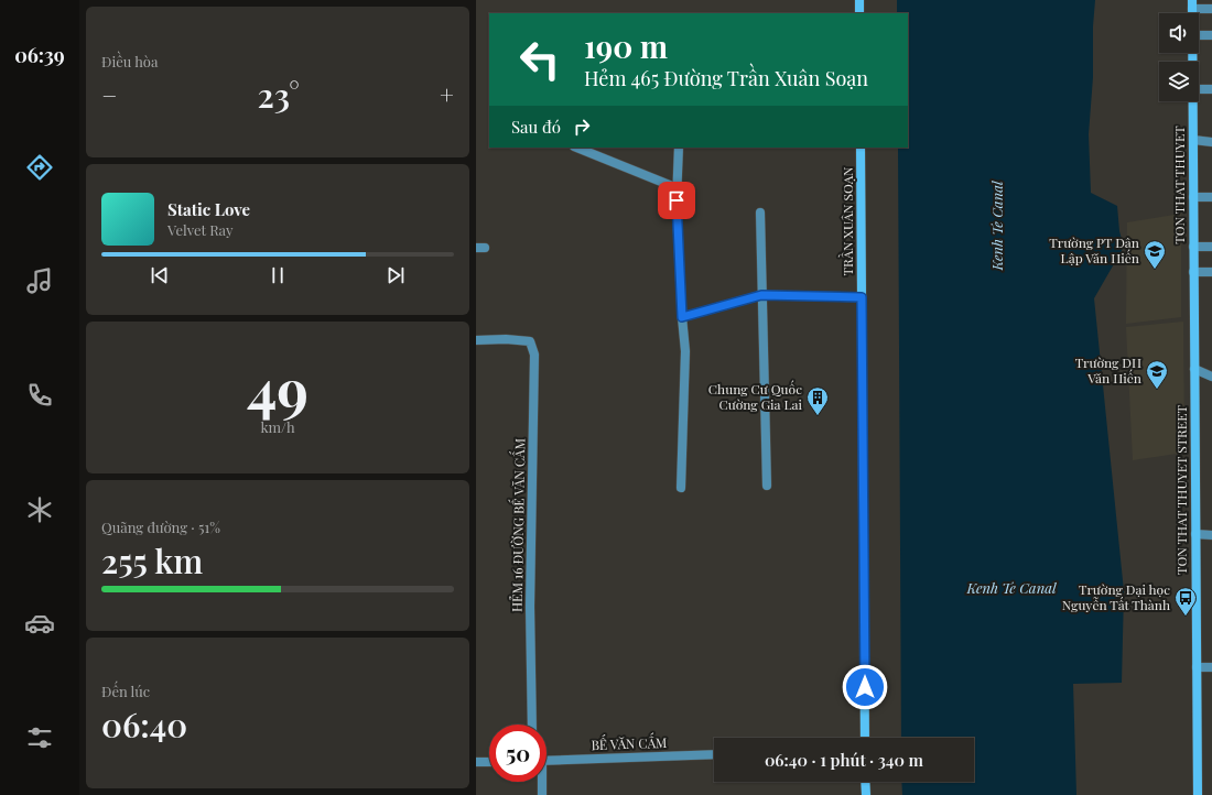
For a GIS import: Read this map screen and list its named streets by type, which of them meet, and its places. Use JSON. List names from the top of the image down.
{
  "streets": {
    "main road": ["TON THAT THUYET", "TRẦN XUÂN SOẠN", "TON THAT THUYET STREET"],
    "street": ["HẺM 16 ĐƯỜNG BẾ VĂN CẤM", "BẾ VĂN CẤM"]
  },
  "crossings": [
    ["TON THAT THUYET", "TON THAT THUYET STREET"]
  ],
  "water": ["Kenh Te Canal"],
  "places": {
    "school or university": ["Trường PT Dân Lập Văn Hiến", "Trường ĐH Văn Hiến"],
    "building": ["Chung Cư Quốc Cường Gia Lai"],
    "bus stop": ["Trường Đại học Nguyễn Tất Thành"]
  },
  "page": {
    "tabs": "06:39",
    "tile": [
      "Điều hòa",
      ["49", "km/h"],
      ["Quãng đường · 51%", "255 km"],
      ["Đến lúc", "06:40"]
    ],
    "turn": ["190 m", "Hẻm 465 Đường Trần Xuân Soạn"],
    "heat": ["−", "23°", "+"],
    "then": "Sau đó",
    "song": ["Static Love", "Velvet Ray"],
    "limit": "50",
    "trip": "06:40 · 1 phút · 340 m"
  }
}
